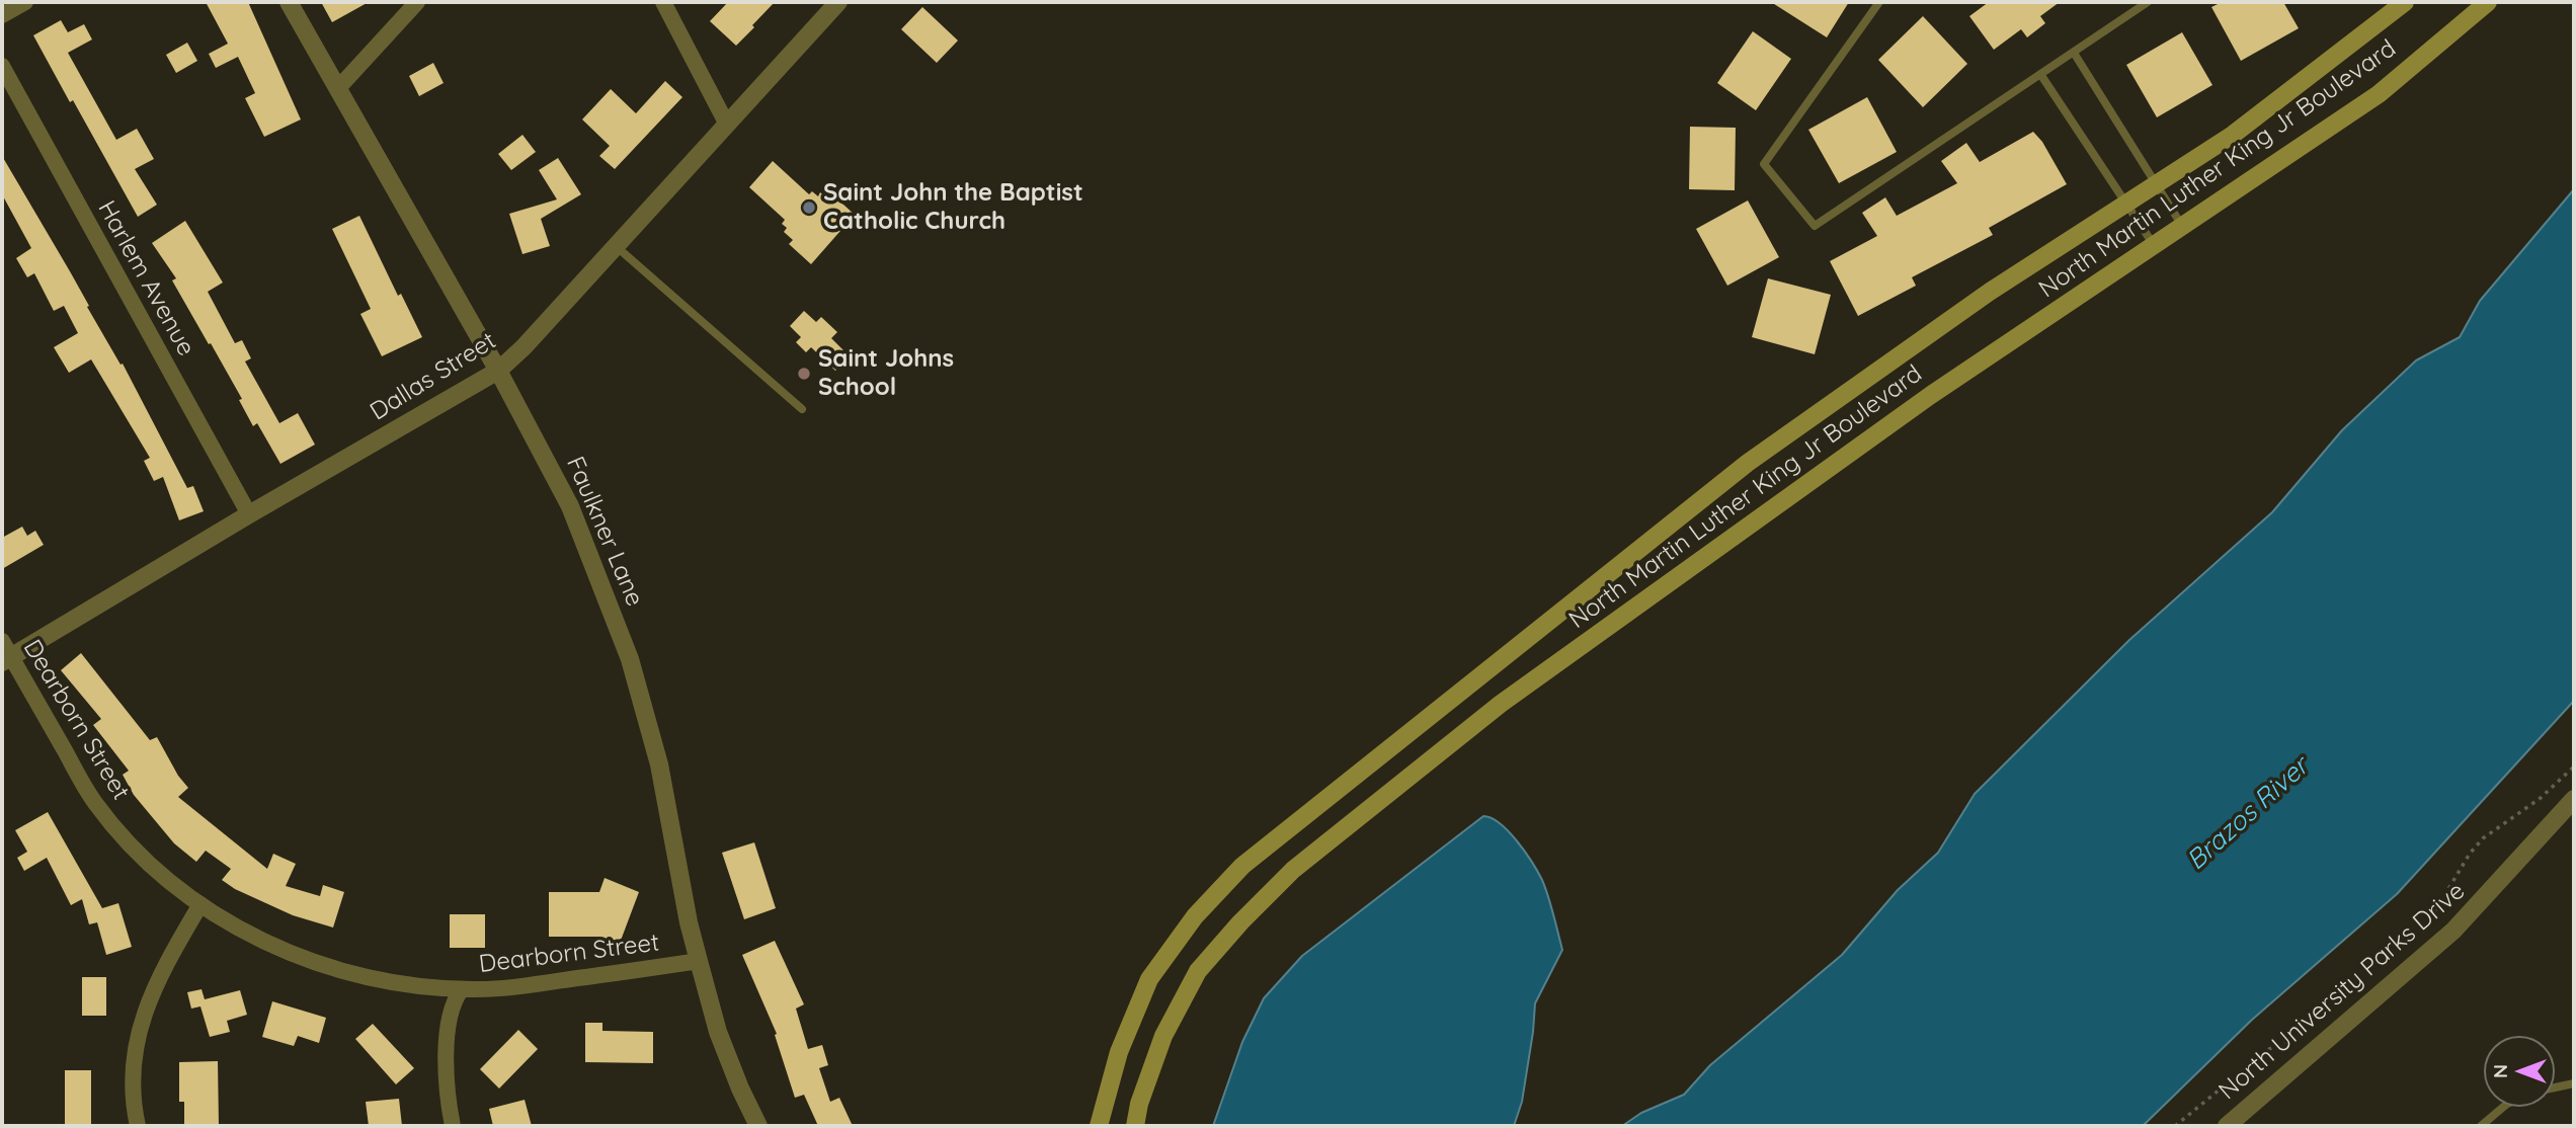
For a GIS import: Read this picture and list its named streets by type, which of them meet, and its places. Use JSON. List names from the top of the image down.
{
  "streets": {
    "main road": ["North Martin Luther King Jr Boulevard"],
    "street": [
      "Harlem Avenue",
      "Dallas Street",
      "Faulkner Lane",
      "Dearborn Street",
      "North University Parks Drive"
    ]
  },
  "crossings": [
    ["Harlem Avenue", "Dallas Street"],
    ["Dallas Street", "Faulkner Lane"],
    ["Dallas Street", "Dearborn Street"],
    ["Faulkner Lane", "Dearborn Street"]
  ],
  "water": ["Brazos River"],
  "places": ["Saint John the Baptist Catholic Church", "Saint Johns School"],
  "north": "left"
}
